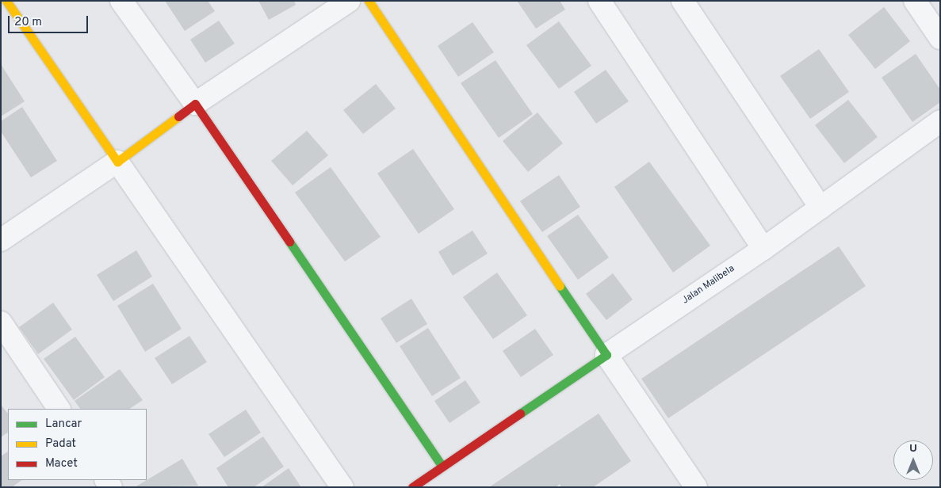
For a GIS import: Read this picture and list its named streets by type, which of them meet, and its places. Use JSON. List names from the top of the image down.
{
  "streets": {
    "street": ["Jalan Malibela"]
  },
  "legend": ["Lancar", "Padat", "Macet"],
  "scale_bar": "20 m",
  "north": "top"
}
